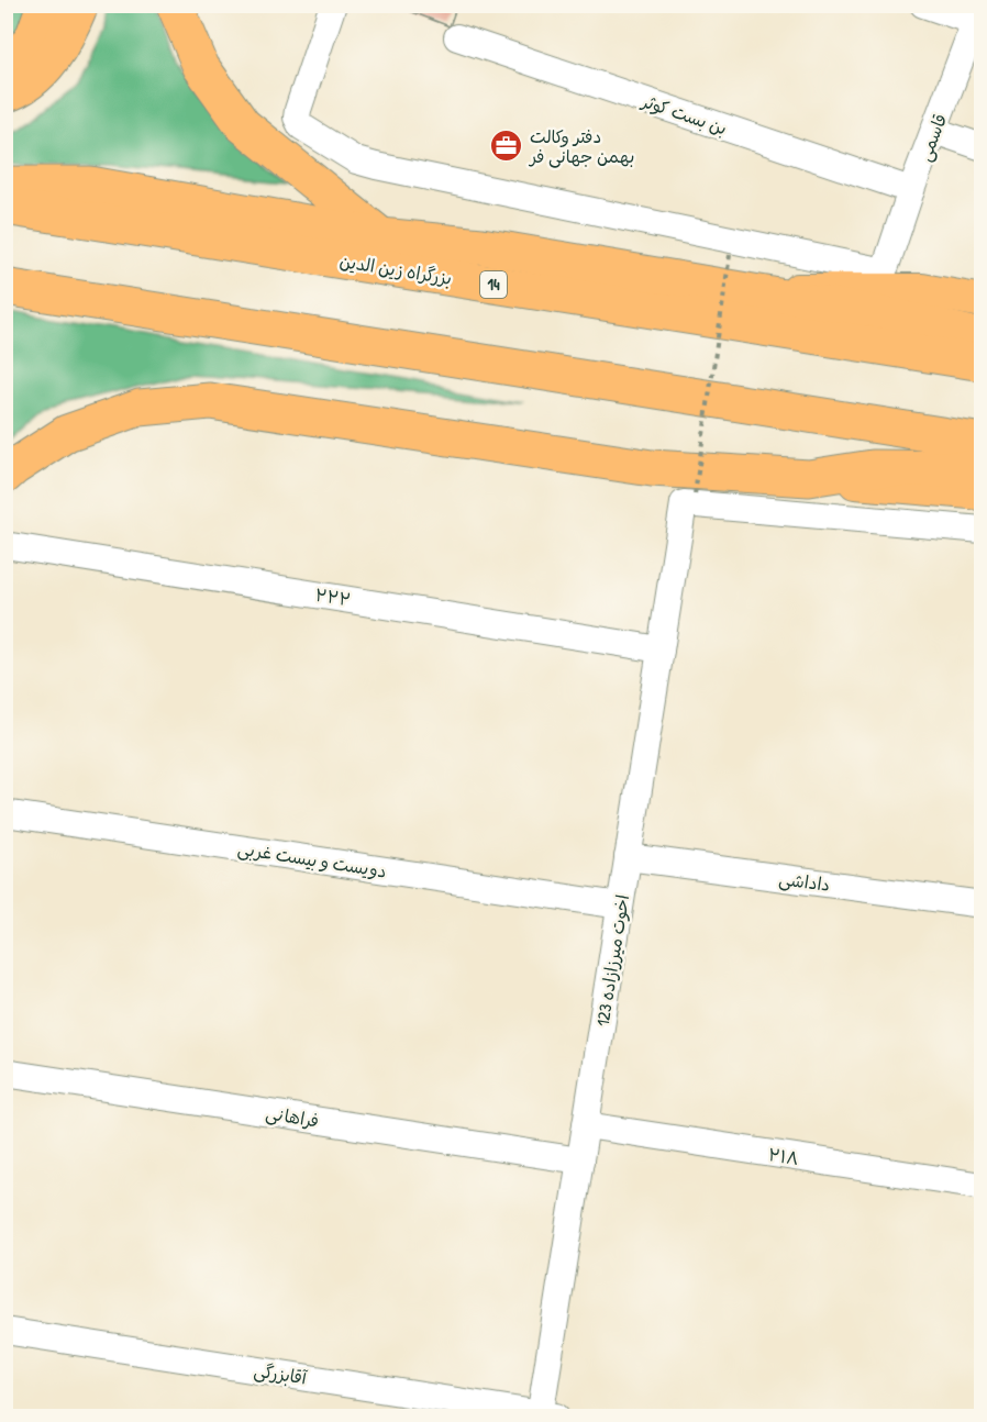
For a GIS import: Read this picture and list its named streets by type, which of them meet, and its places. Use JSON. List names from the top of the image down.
{
  "streets": {
    "highway": ["بزرگراه زین الدین", "14"],
    "street": [
      "بن بست کوثر",
      "قاسمی",
      "۲۲۲",
      "دویست و بیست غربی",
      "داداشی",
      "اخوت میرزازاده 123",
      "فراهانی",
      "۲۱۸",
      "آقابزرگی"
    ]
  },
  "crossings": [
    ["بن بست کوثر", "قاسمی"],
    ["۲۲۲", "اخوت میرزازاده 123"],
    ["دویست و بیست غربی", "اخوت میرزازاده 123"],
    ["داداشی", "اخوت میرزازاده 123"],
    ["اخوت میرزازاده 123", "فراهانی"],
    ["اخوت میرزازاده 123", "۲۱۸"],
    ["اخوت میرزازاده 123", "آقابزرگی"]
  ],
  "places": {
    "office": ["دفتر وکالت بهمن جهانی فر"]
  }
}
